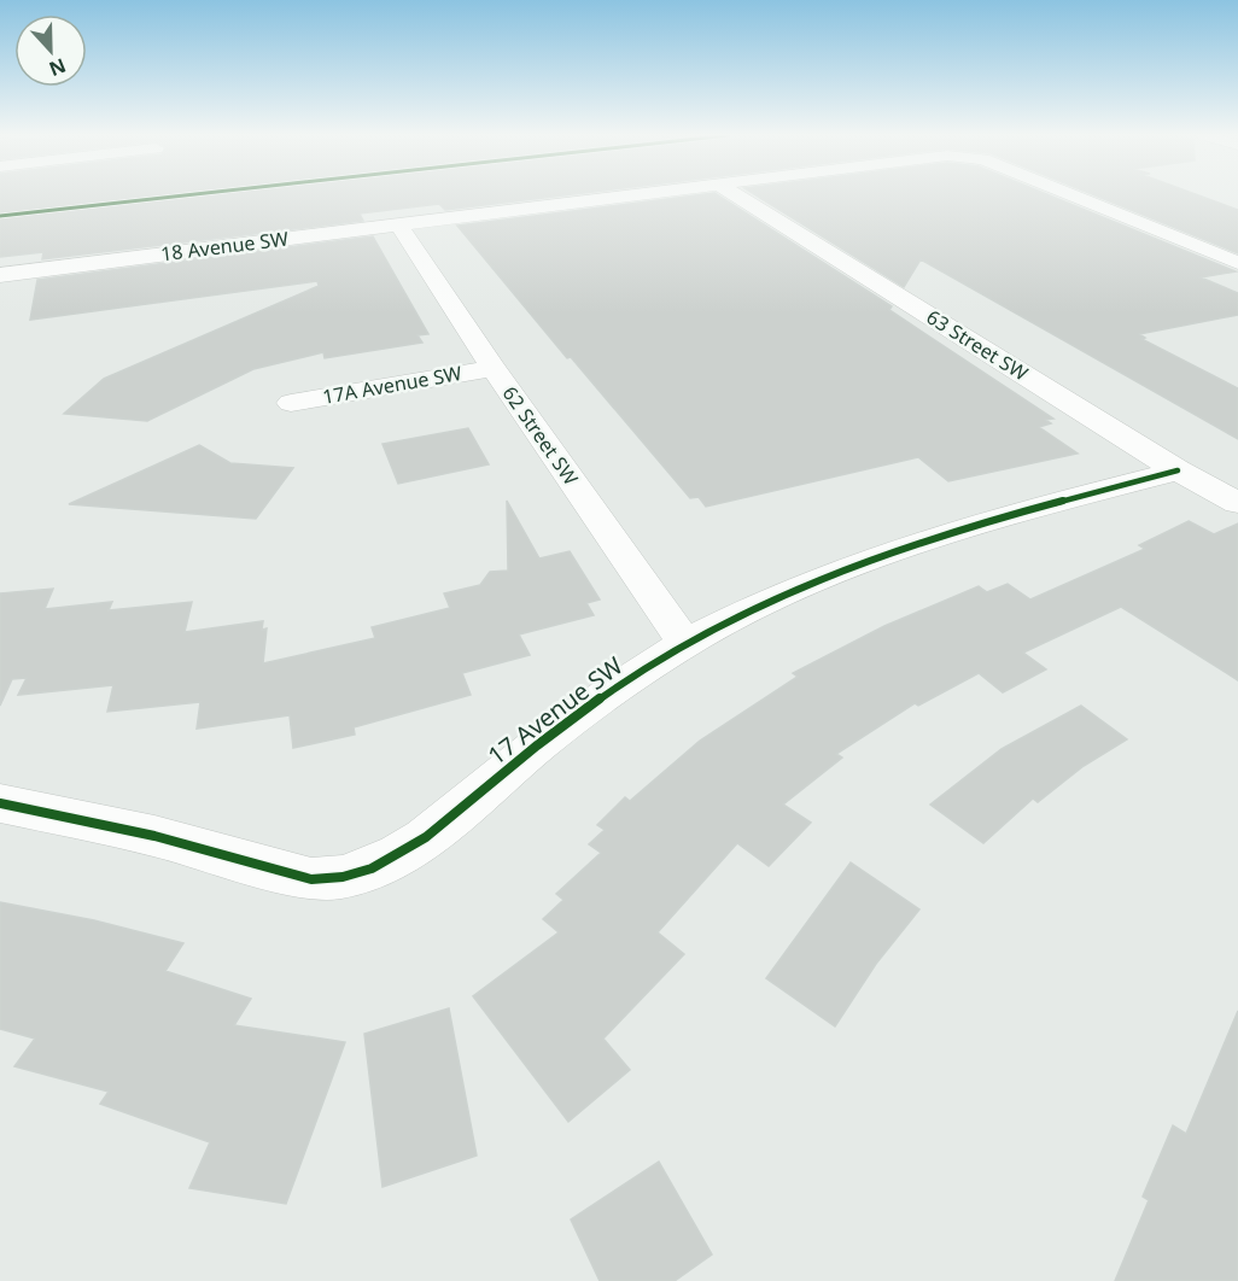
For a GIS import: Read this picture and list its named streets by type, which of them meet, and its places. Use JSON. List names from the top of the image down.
{
  "streets": {
    "street": [
      "18 Avenue SW",
      "63 Street SW",
      "17A Avenue SW",
      "62 Street SW",
      "17 Avenue SW"
    ]
  },
  "crossings": [
    ["18 Avenue SW", "62 Street SW"],
    ["63 Street SW", "17 Avenue SW"],
    ["17A Avenue SW", "62 Street SW"],
    ["62 Street SW", "17 Avenue SW"]
  ],
  "north": "bottom"
}
